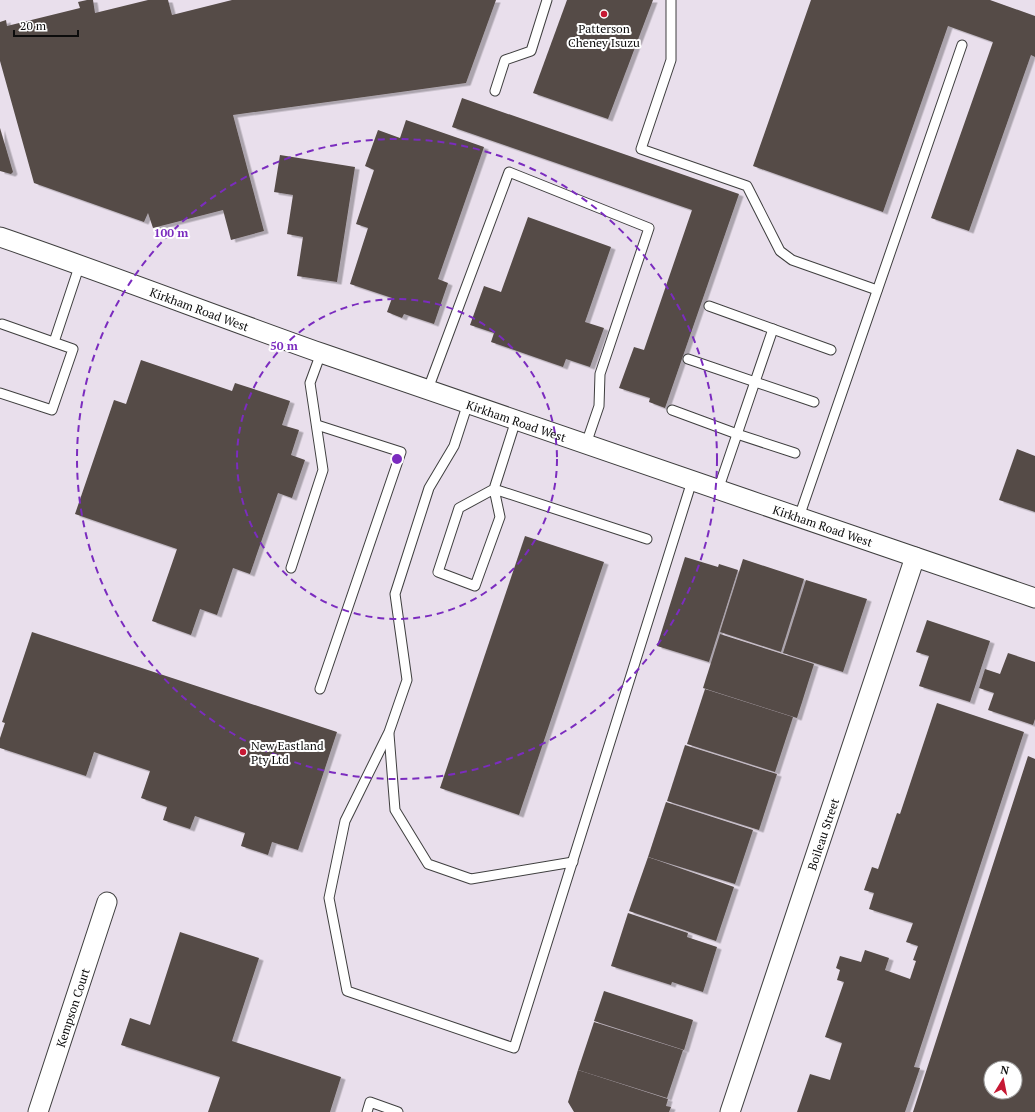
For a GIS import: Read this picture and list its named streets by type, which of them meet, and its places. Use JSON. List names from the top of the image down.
{
  "streets": {
    "street": ["Kirkham Road West", "Boileau Street", "Kempson Court"]
  },
  "crossings": [
    ["Kirkham Road West", "Boileau Street"]
  ],
  "places": ["Patterson Cheney Isuzu", "New Eastland Pty Ltd"],
  "scale_bar": "20 m",
  "north": "top",
  "rings": ["100 m", "50 m"]
}
